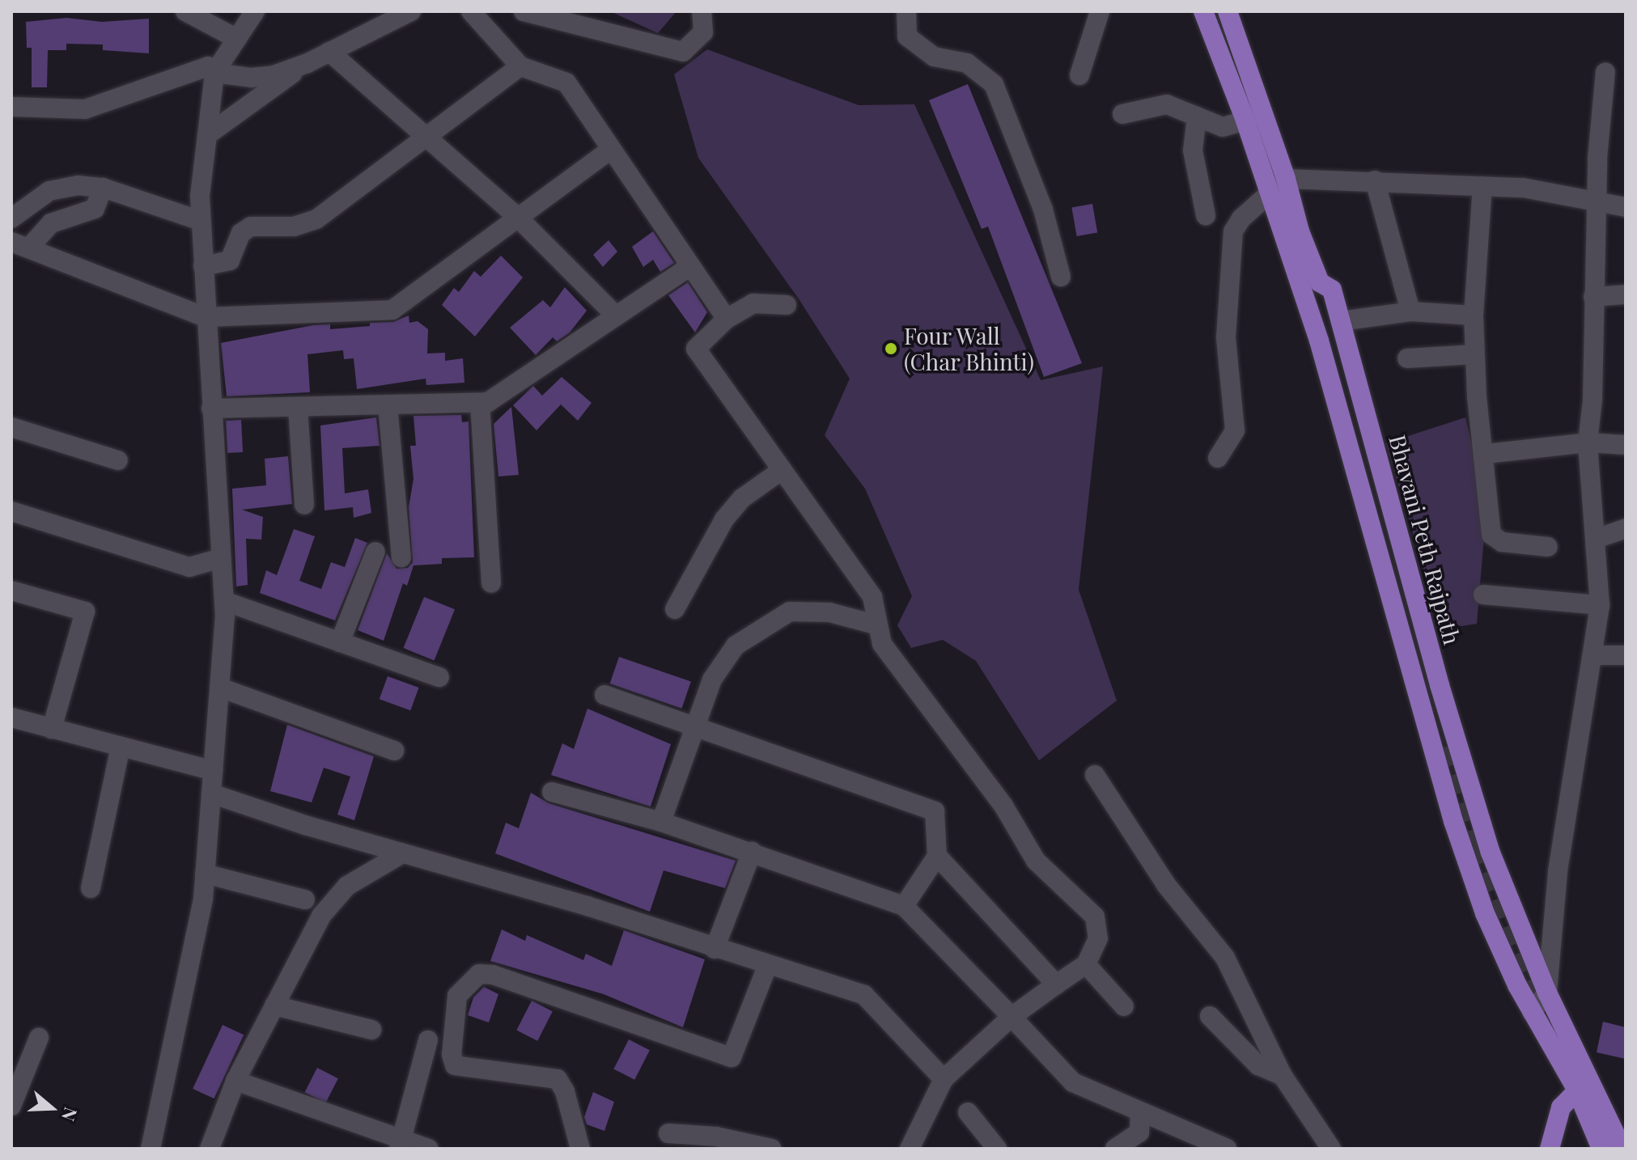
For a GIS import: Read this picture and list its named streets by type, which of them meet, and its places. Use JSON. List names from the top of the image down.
{
  "streets": {
    "main road": ["Bhavani Peth Rajpath"]
  },
  "places": ["Four Wall (Char Bhinti)"],
  "north": "right"
}
